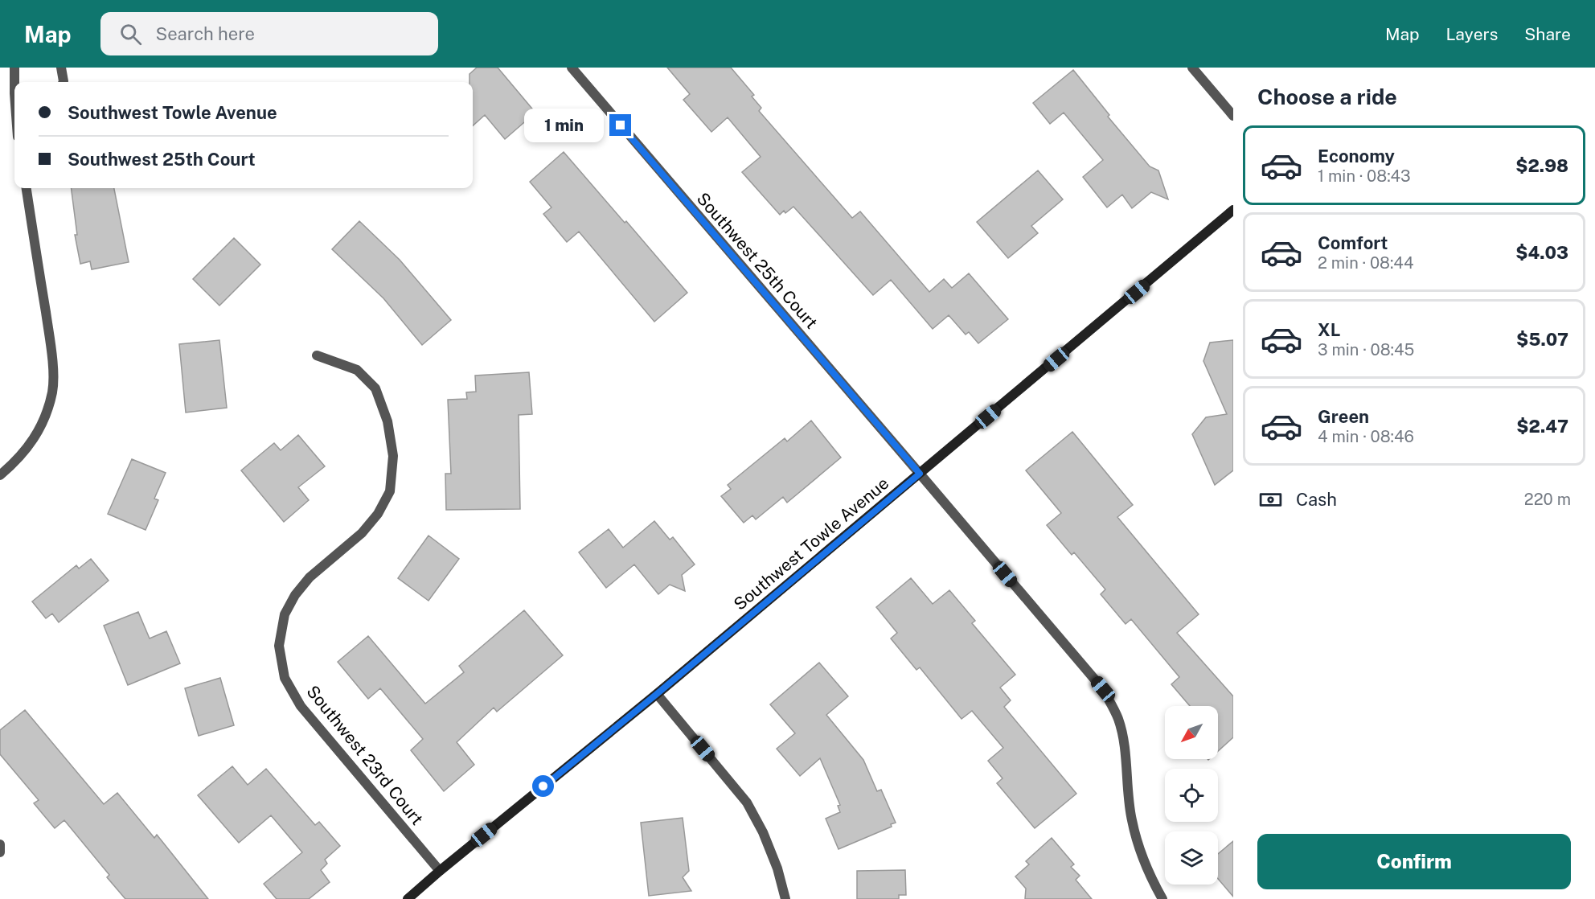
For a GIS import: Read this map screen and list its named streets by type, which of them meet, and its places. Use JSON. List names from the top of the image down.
{
  "streets": {
    "main road": ["Southwest Towle Avenue"],
    "street": ["Southwest 25th Court", "Southwest 23rd Court"]
  },
  "crossings": [
    ["Southwest 25th Court", "Southwest Towle Avenue"],
    ["Southwest Towle Avenue", "Southwest 23rd Court"]
  ],
  "north": "bottom left",
  "page": {
    "header": "Map",
    "search": "Search here",
    "nav": ["Map", "Layers", "Share"],
    "heading": "Choose a ride",
    "banner": ["Southwest Towle Avenue", "Southwest 25th Court"],
    "bubble": "1 min",
    "list": [
      {
        "name": "Economy",
        "note": "1 min · 08:43",
        "value": "$2.98"
      },
      {
        "name": "Comfort",
        "note": "2 min · 08:44",
        "value": "$4.03"
      },
      {
        "name": "XL",
        "note": "3 min · 08:45",
        "value": "$5.07"
      },
      {
        "name": "Green",
        "note": "4 min · 08:46",
        "value": "$2.47"
      }
    ],
    "pay": ["Cash", "220 m"],
    "buttons": "Confirm"
  }
}
